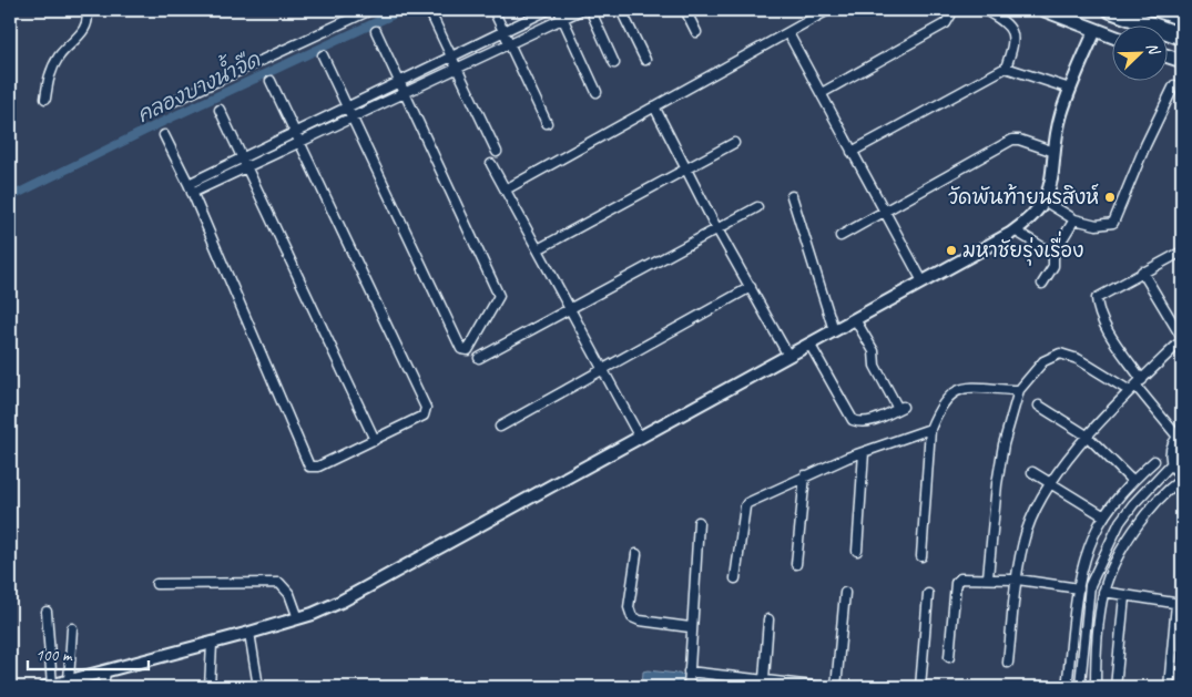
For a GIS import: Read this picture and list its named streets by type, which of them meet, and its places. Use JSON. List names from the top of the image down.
{
  "water": ["คลองบางน้ำจืด"],
  "places": ["วัดพันท้ายนรสิงห์", "มหาชัยรุ่งเรื่อง"],
  "scale_bar": "100 m",
  "north": "top right"
}
